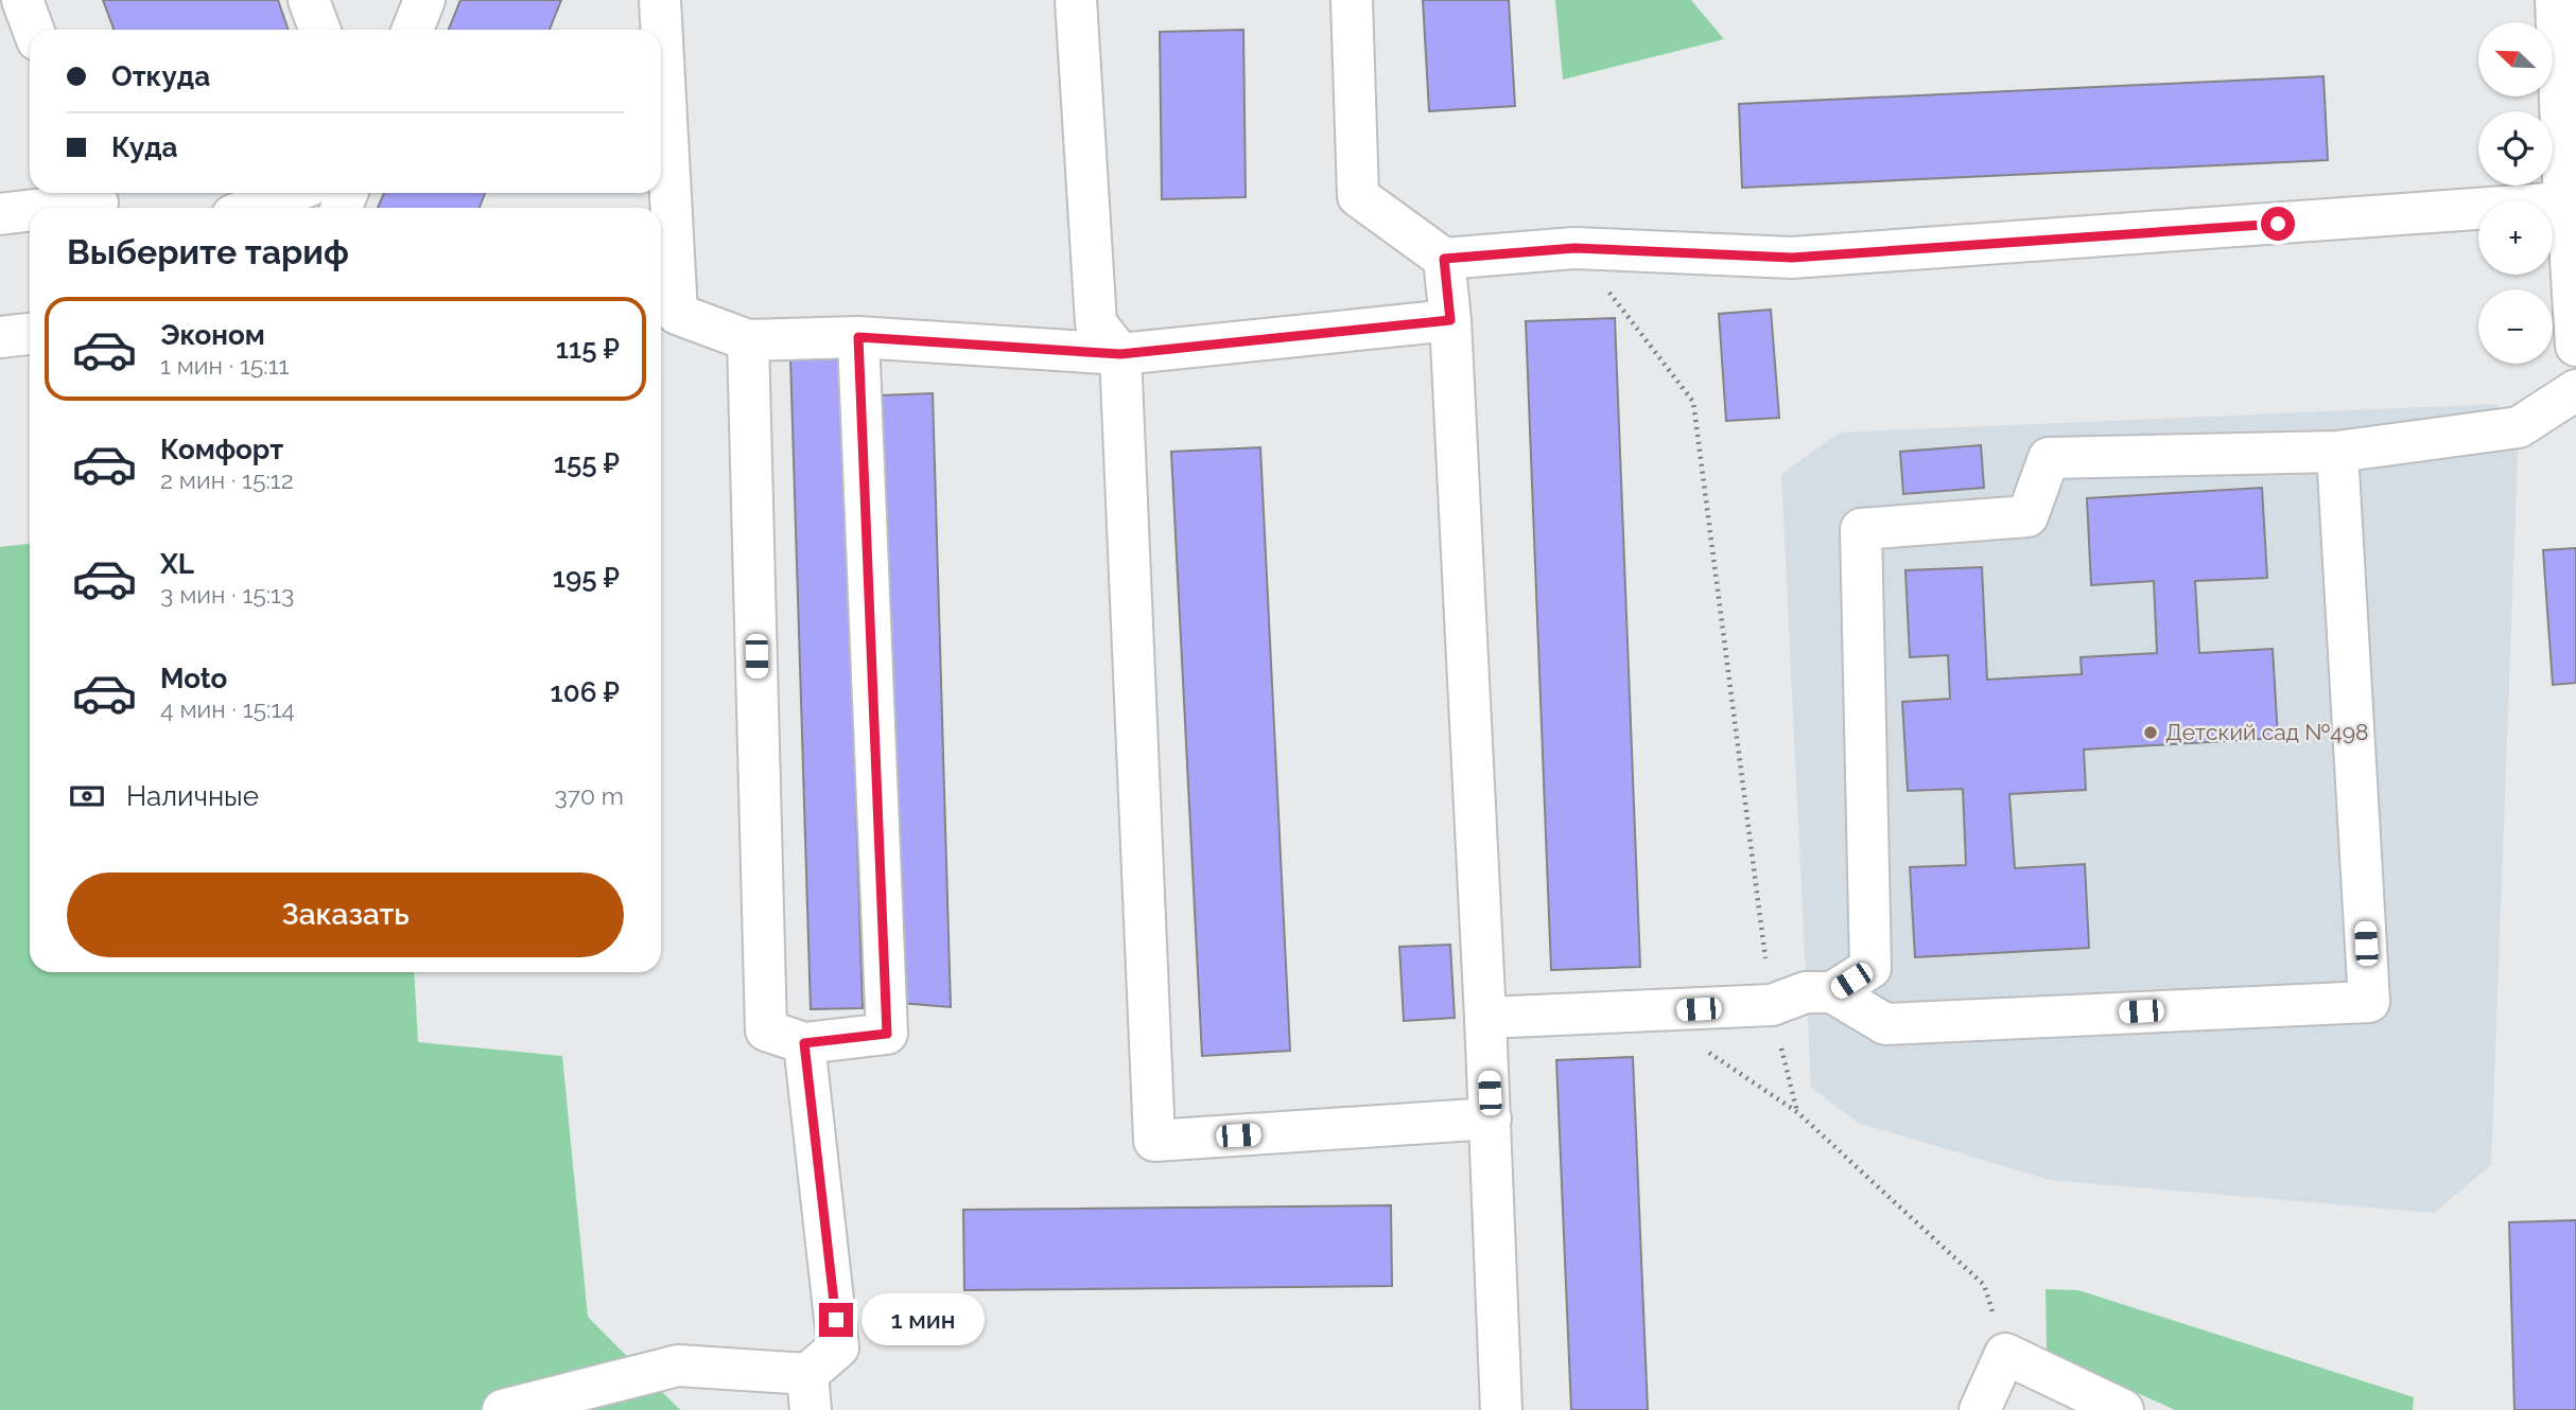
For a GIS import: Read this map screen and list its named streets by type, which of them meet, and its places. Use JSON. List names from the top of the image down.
{
  "places": ["Детский сад №498"],
  "north": "top left",
  "page": {
    "map_buttons": ["+", "−"],
    "banner": ["Откуда", "Куда"],
    "heading": "Выберите тариф",
    "list": [
      {
        "name": "Эконом",
        "note": "1 мин · 15:11",
        "value": "115 ₽"
      },
      {
        "name": "Комфорт",
        "note": "2 мин · 15:12",
        "value": "155 ₽"
      },
      {
        "name": "XL",
        "note": "3 мин · 15:13",
        "value": "195 ₽"
      },
      {
        "name": "Moto",
        "note": "4 мин · 15:14",
        "value": "106 ₽"
      }
    ],
    "pay": ["Наличные", "370 m"],
    "buttons": "Заказать",
    "bubble": "1 мин"
  }
}
